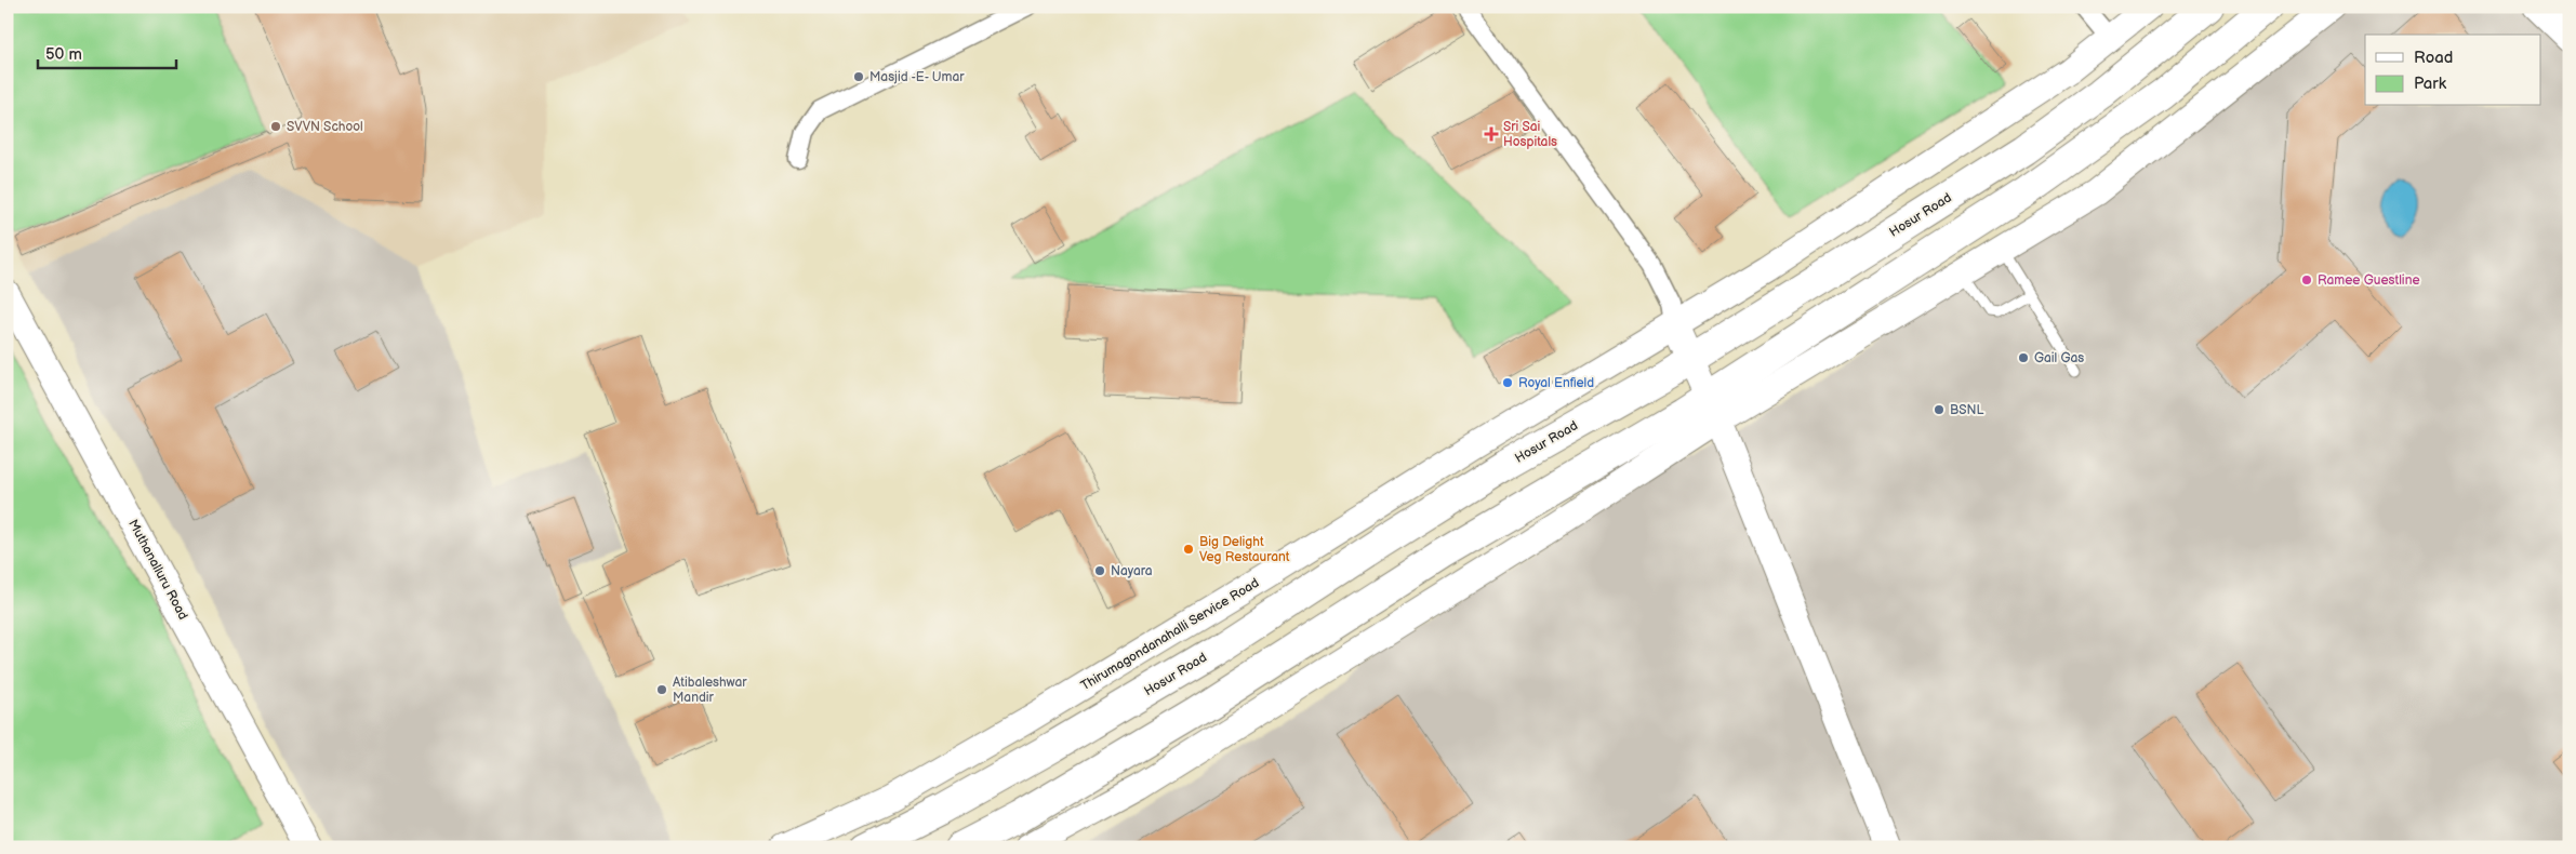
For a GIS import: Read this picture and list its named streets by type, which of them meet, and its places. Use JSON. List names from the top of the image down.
{
  "streets": {
    "highway": ["Hosur Road"],
    "street": ["Muthanalluru Road", "Thirumagondanahalli Service Road"]
  },
  "places": {
    "other": [
      "Masjid -E- Umar",
      "SVVN School",
      "Ramee Guestline",
      "Gail Gas",
      "Royal Enfield",
      "BSNL",
      "Big Delight Veg Restaurant",
      "Nayara",
      "Atibaleshwar Mandir"
    ],
    "health": ["Sri Sai Hospitals"]
  },
  "legend": ["Road", "Park"],
  "scale_bar": "50 m"
}
